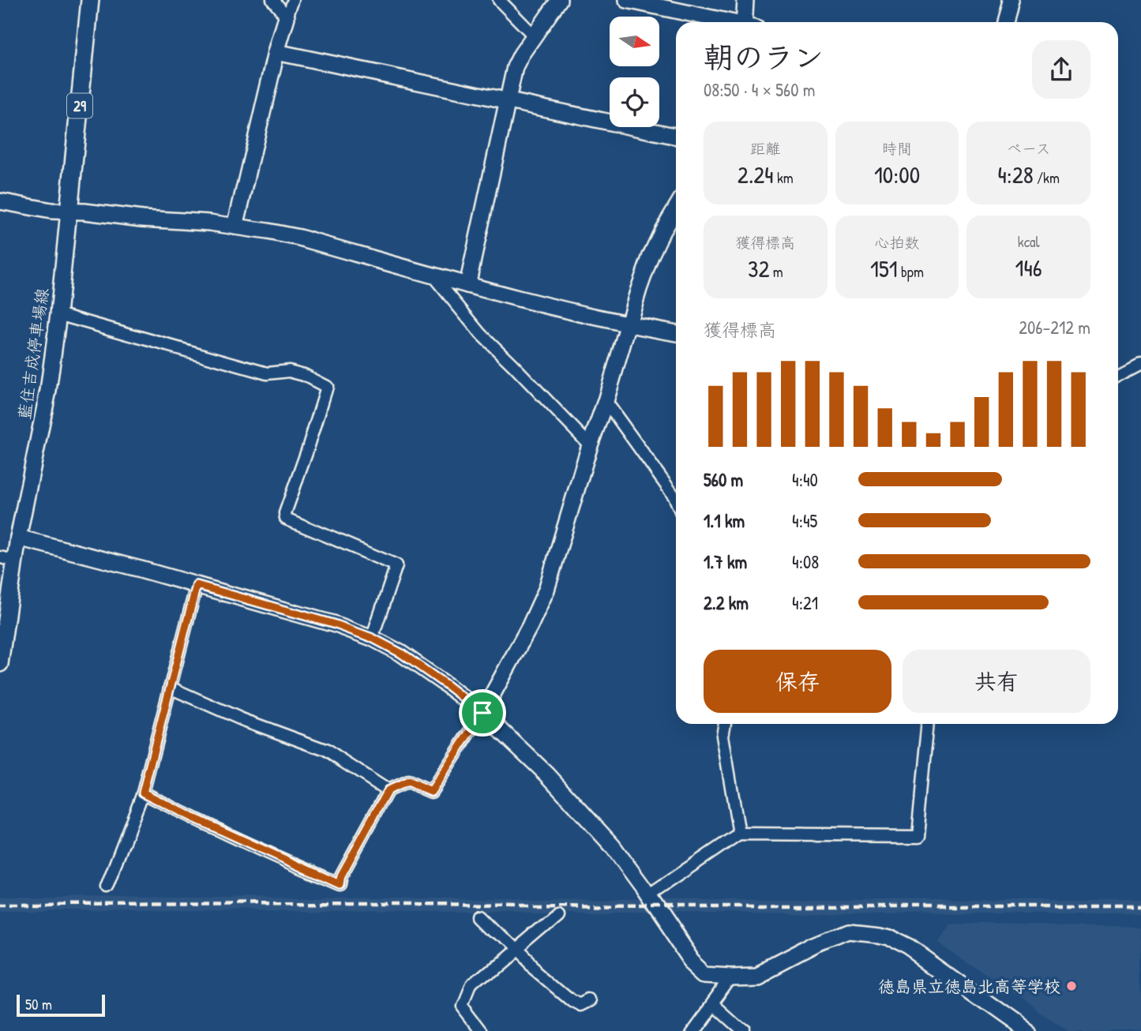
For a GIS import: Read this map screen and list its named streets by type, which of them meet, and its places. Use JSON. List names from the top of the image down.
{
  "streets": {
    "main road": ["29"],
    "street": ["藍住吉成停車場線"]
  },
  "crossings": [
    ["29", "藍住吉成停車場線"]
  ],
  "places": ["徳島県立徳島北高等学校"],
  "scale_bar": "50 m",
  "north": "right",
  "page": {
    "heading": ["朝のラン", "08:50 · 4 × 560 m"],
    "stats": [
      ["距離", "2.24 km"],
      ["時間", "10:00"],
      ["ペース", "4:28 /km"],
      ["獲得標高", "32 m"],
      ["心拍数", "151 bpm"],
      ["kcal", "146"]
    ],
    "chart": ["獲得標高", "206–212 m"],
    "list": [
      {
        "name": "560 m",
        "note": "4:40"
      },
      {
        "name": "1.1 km",
        "note": "4:45"
      },
      {
        "name": "1.7 km",
        "note": "4:08"
      },
      {
        "name": "2.2 km",
        "note": "4:21"
      }
    ],
    "buttons": ["保存", "共有"],
    "scale": "50 m"
  }
}
